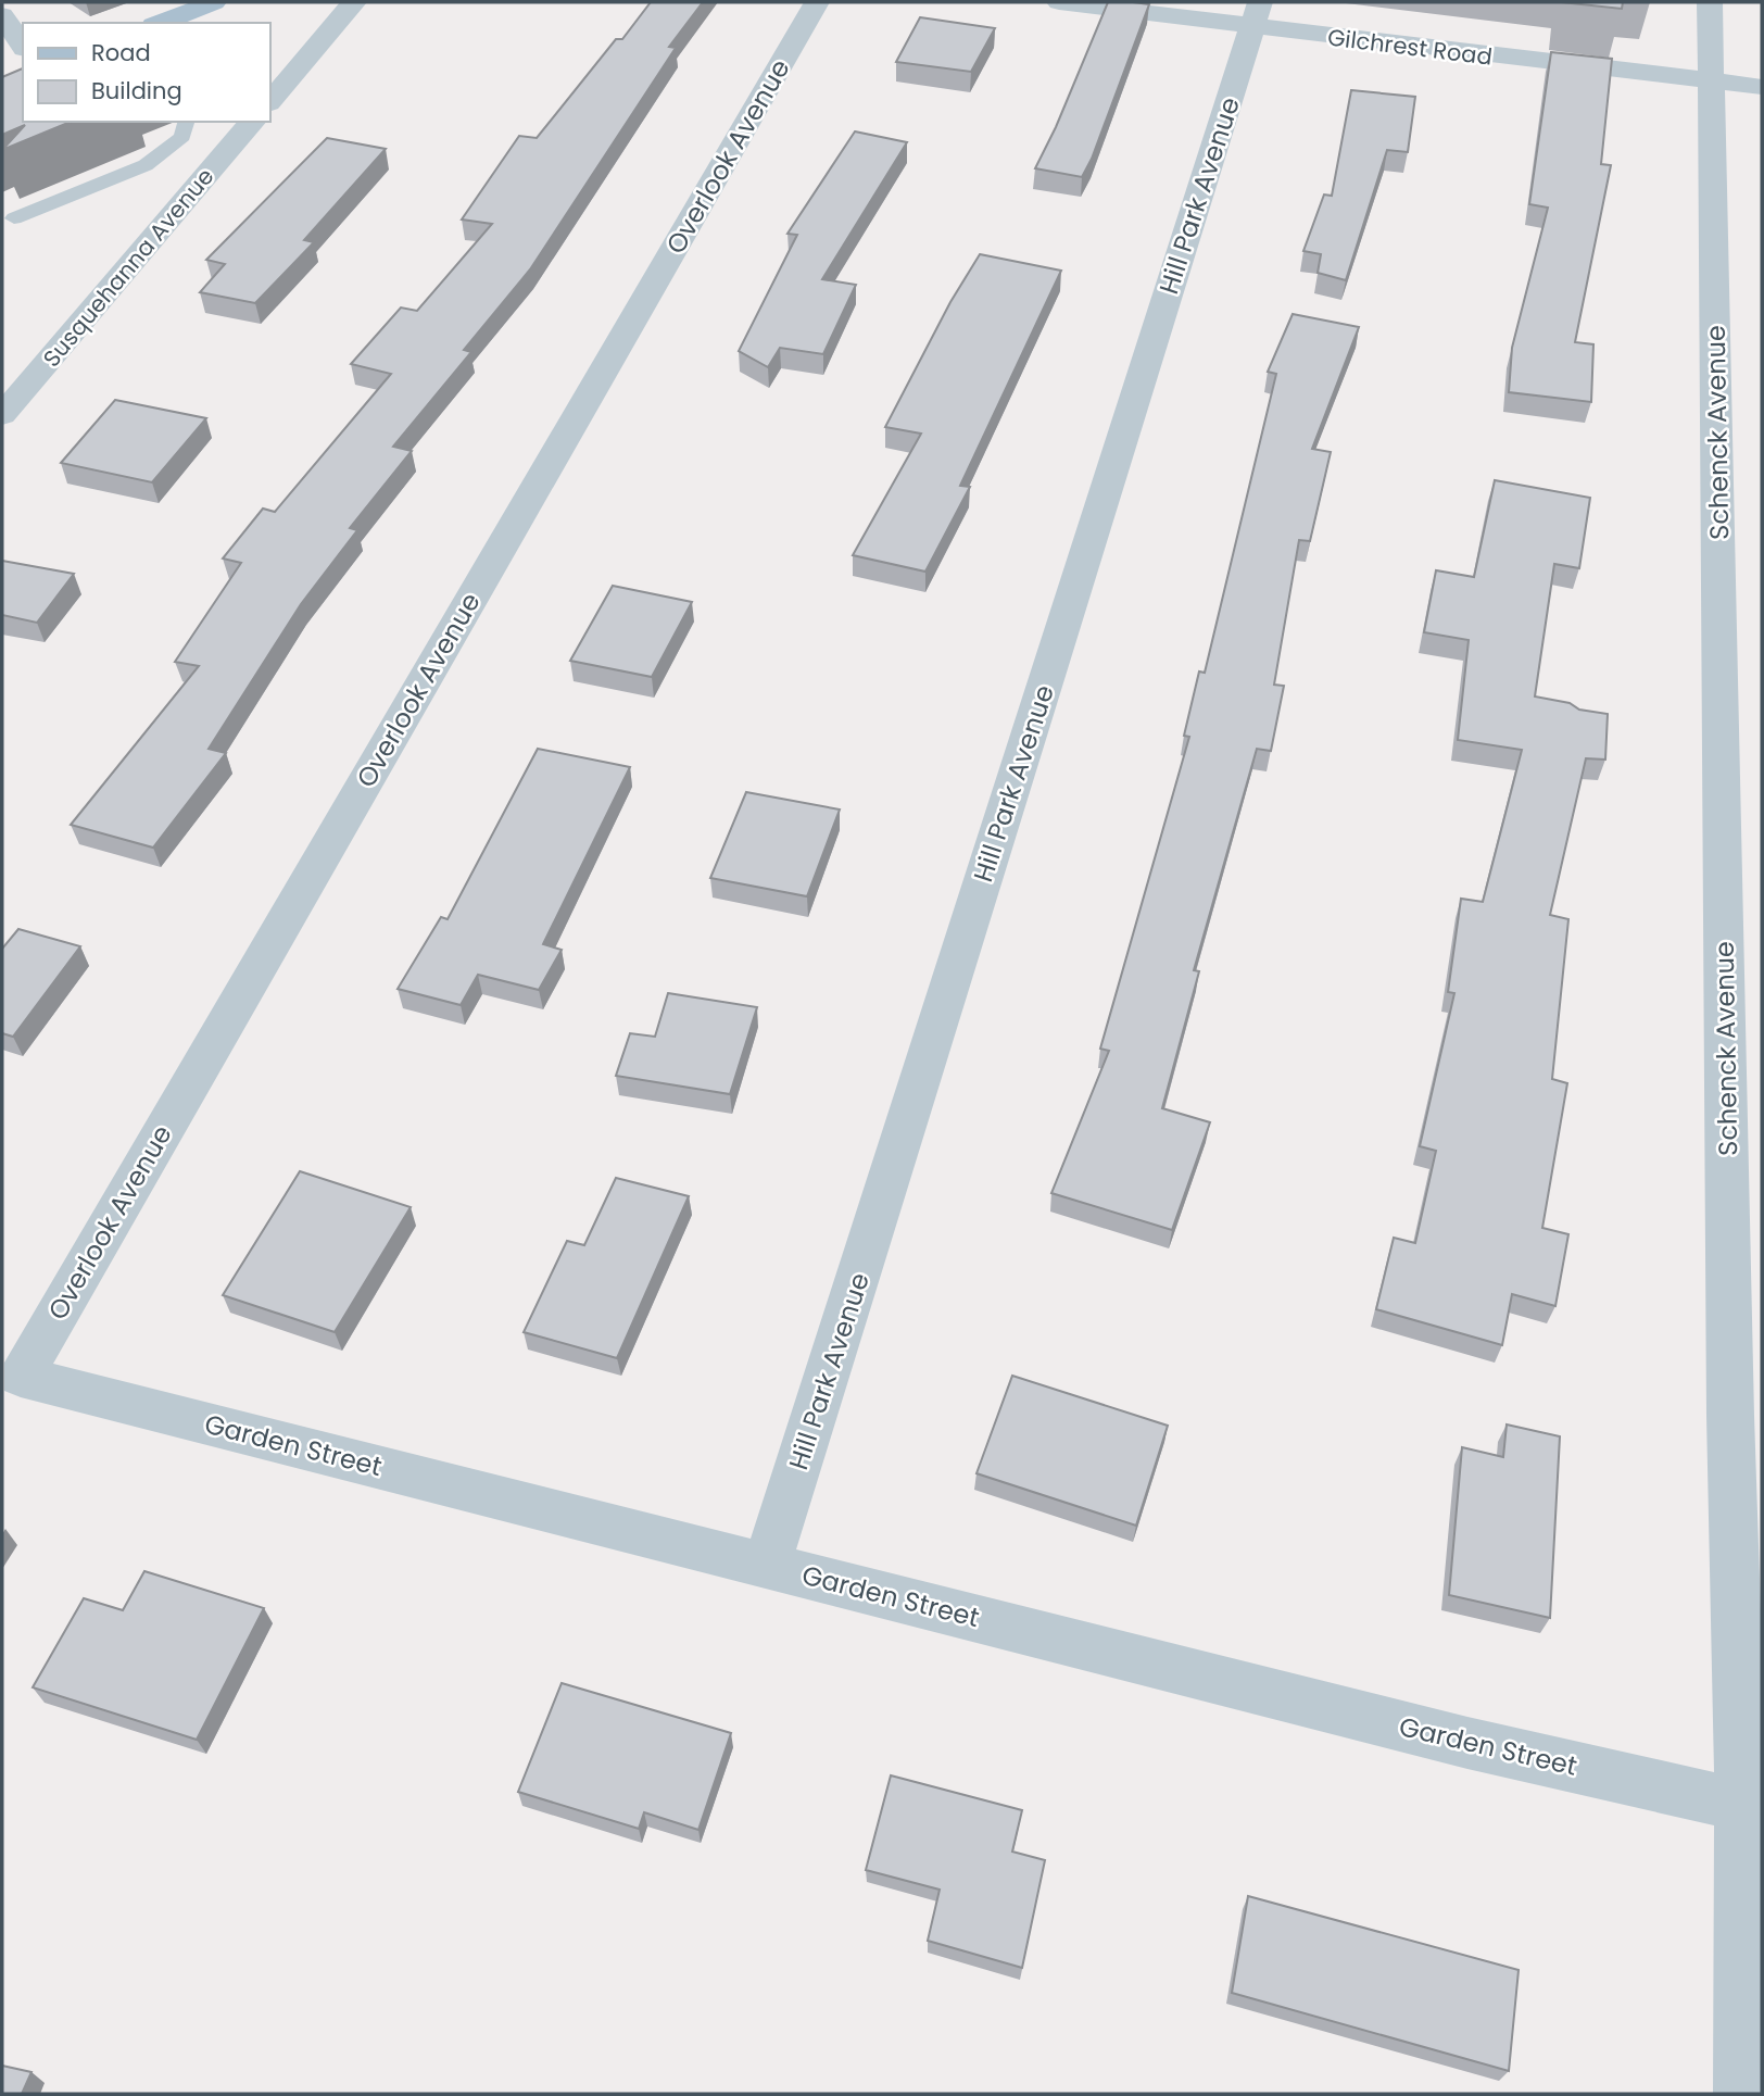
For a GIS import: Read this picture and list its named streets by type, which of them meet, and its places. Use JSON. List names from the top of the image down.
{
  "streets": {
    "street": [
      "Gilchrest Road",
      "Overlook Avenue",
      "Hill Park Avenue",
      "Susquehanna Avenue",
      "Schenck Avenue",
      "Garden Street"
    ]
  },
  "crossings": [
    ["Gilchrest Road", "Hill Park Avenue"],
    ["Gilchrest Road", "Schenck Avenue"],
    ["Overlook Avenue", "Garden Street"],
    ["Hill Park Avenue", "Garden Street"],
    ["Schenck Avenue", "Garden Street"]
  ],
  "legend": ["Road", "Building"]
}
